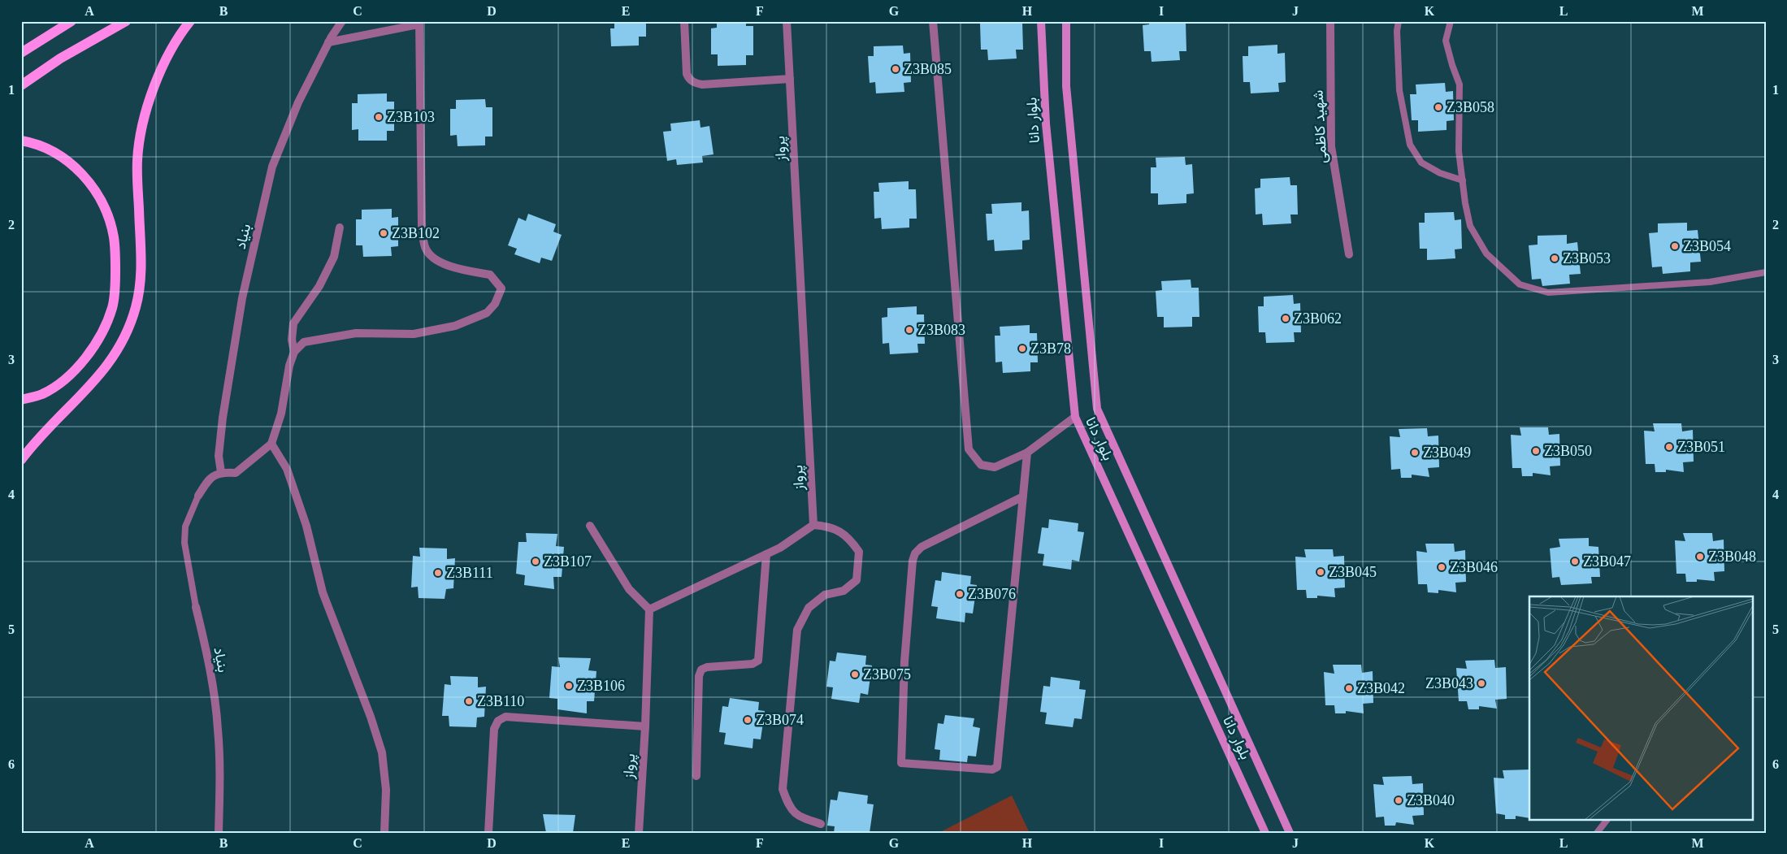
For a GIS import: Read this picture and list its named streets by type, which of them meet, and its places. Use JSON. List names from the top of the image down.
{
  "streets": {
    "street": [
      "بلوار دانا",
      "شهید کاظمی",
      "پرواز",
      "بنیاد"
    ]
  },
  "places": [
    "Z3B085",
    "Z3B058",
    "Z3B103",
    "Z3B102",
    "Z3B054",
    "Z3B053",
    "Z3B062",
    "Z3B083",
    "Z3B78",
    "Z3B051",
    "Z3B050",
    "Z3B049",
    "Z3B048",
    "Z3B107",
    "Z3B047",
    "Z3B046",
    "Z3B045",
    "Z3B111",
    "Z3B076",
    "Z3B075",
    "Z3B043",
    "Z3B106",
    "Z3B042",
    "Z3B110",
    "Z3B074",
    "Z3B040"
  ],
  "grid": {
    "columns": [
      "A",
      "B",
      "C",
      "D",
      "E",
      "F",
      "G",
      "H",
      "I",
      "J",
      "K",
      "L",
      "M"
    ],
    "rows": [
      "1",
      "2",
      "3",
      "4",
      "5",
      "6"
    ]
  }
}
